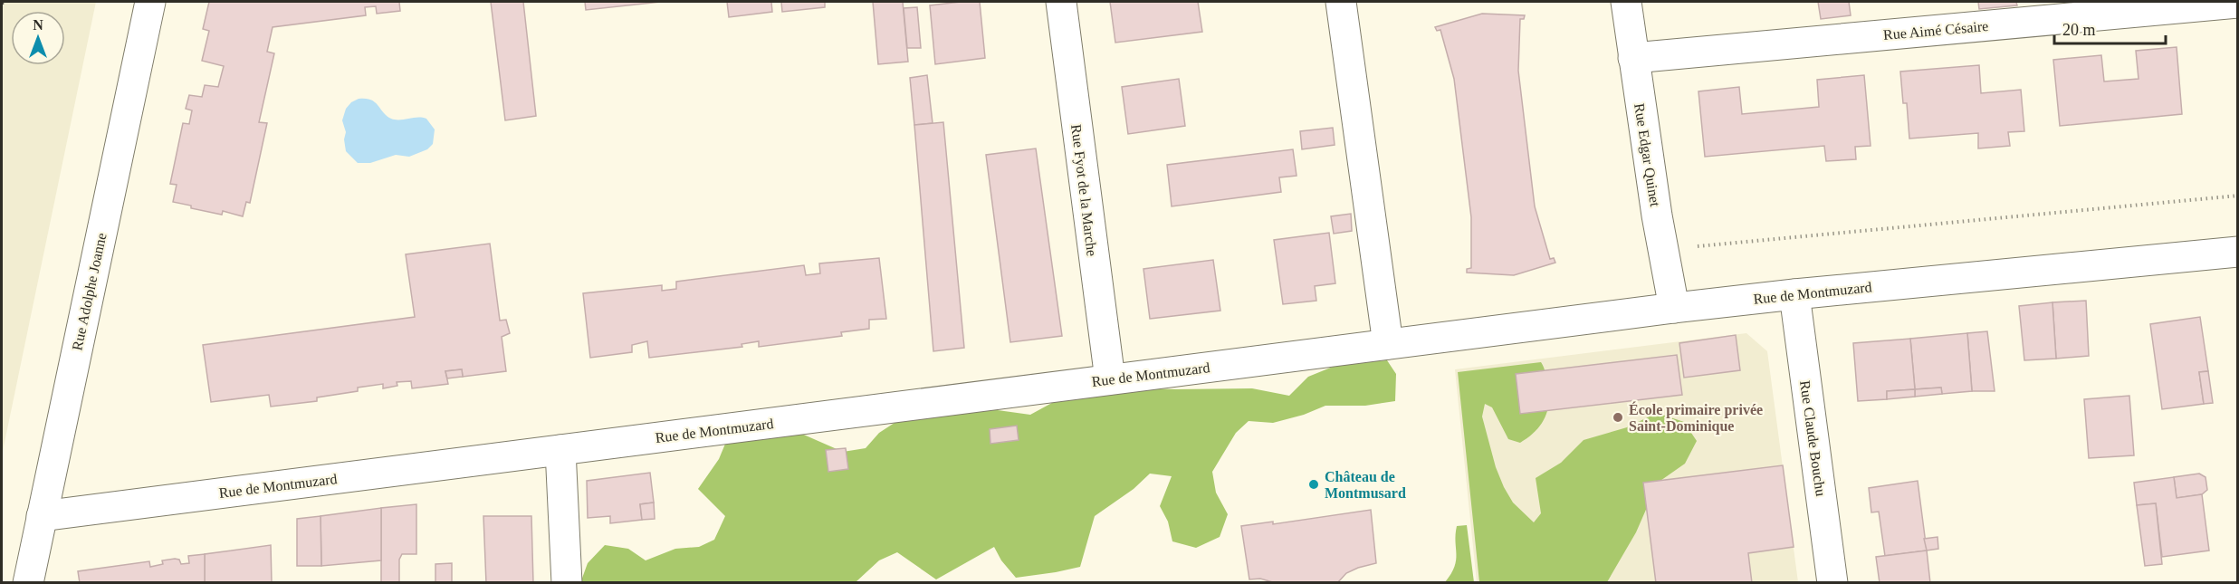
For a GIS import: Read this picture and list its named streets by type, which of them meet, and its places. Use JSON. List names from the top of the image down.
{
  "streets": {
    "street": [
      "Rue Aimé Césaire",
      "Rue Edgar Quinet",
      "Rue Fyot de la Marche",
      "Rue Adolphe Joanne",
      "Rue de Montmuzard",
      "Rue Claude Bouchu"
    ]
  },
  "crossings": [
    ["Rue Aimé Césaire", "Rue Edgar Quinet"],
    ["Rue Edgar Quinet", "Rue de Montmuzard"],
    ["Rue Fyot de la Marche", "Rue de Montmuzard"],
    ["Rue Adolphe Joanne", "Rue de Montmuzard"],
    ["Rue de Montmuzard", "Rue Claude Bouchu"]
  ],
  "places": ["École primaire privée Saint-Dominique", "Château de Montmusard"],
  "scale_bar": "20 m",
  "north": "top"
}
